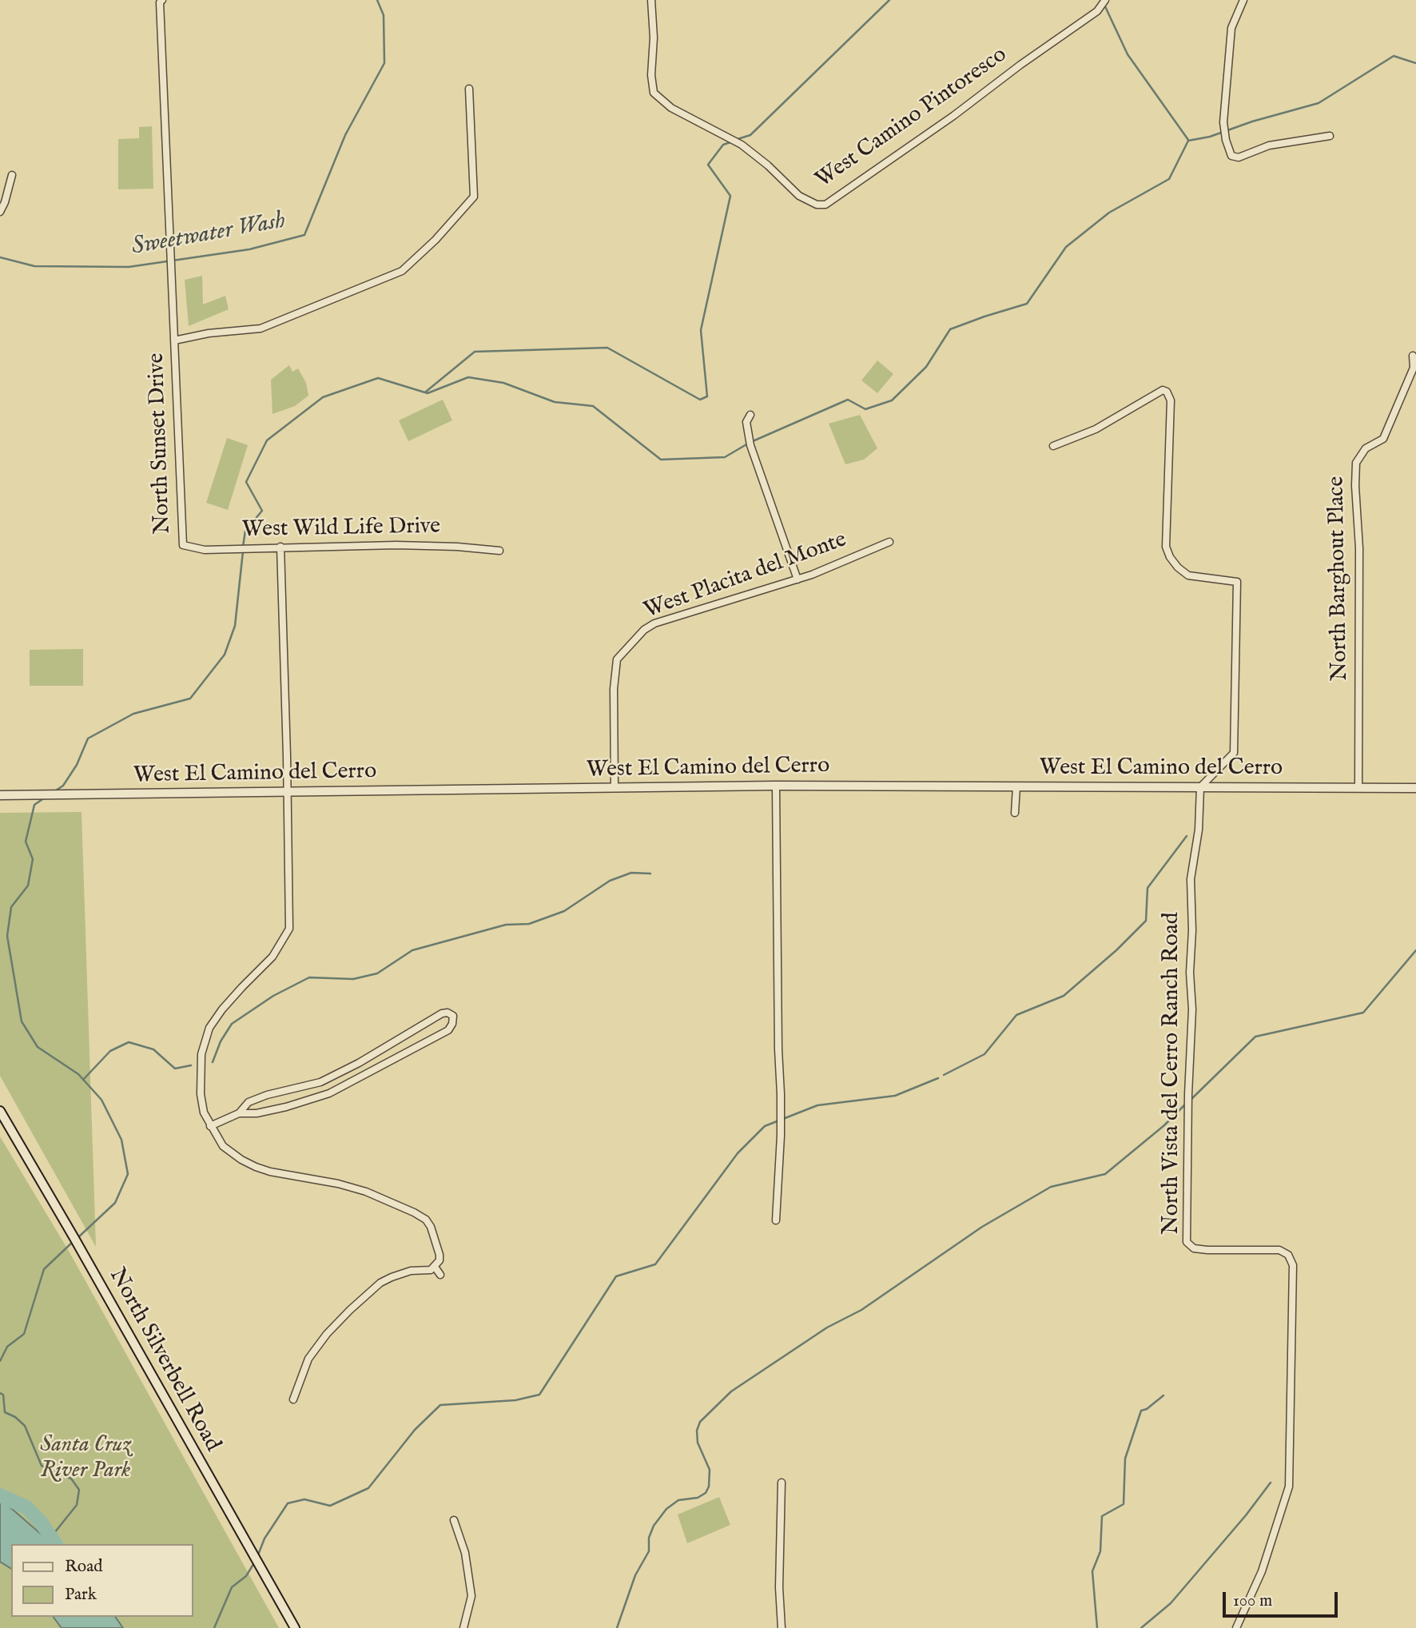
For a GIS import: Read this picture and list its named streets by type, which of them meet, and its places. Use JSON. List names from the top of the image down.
{
  "streets": {
    "main road": ["North Silverbell Road"],
    "street": [
      "West Camino Pintoresco",
      "North Sunset Drive",
      "West Wild Life Drive",
      "West Placita del Monte",
      "North Barghout Place",
      "West El Camino del Cerro",
      "North Vista del Cerro Ranch Road"
    ]
  },
  "crossings": [
    ["North Sunset Drive", "West Wild Life Drive"],
    ["West Placita del Monte", "West El Camino del Cerro"],
    ["North Barghout Place", "West El Camino del Cerro"],
    ["West El Camino del Cerro", "North Vista del Cerro Ranch Road"]
  ],
  "water": ["Sweetwater Wash"],
  "parks": ["Santa Cruz River Park"],
  "legend": ["Road", "Park"],
  "scale_bar": "100 m"
}
